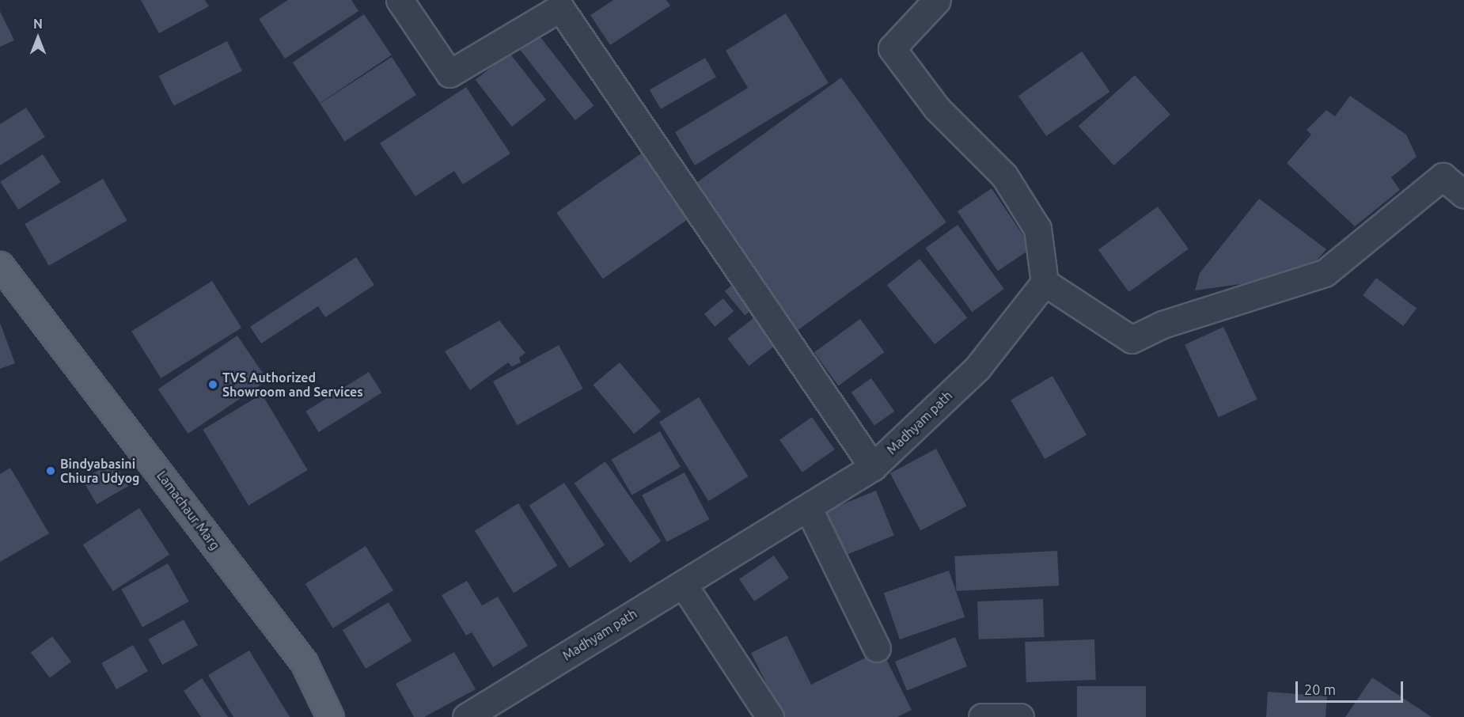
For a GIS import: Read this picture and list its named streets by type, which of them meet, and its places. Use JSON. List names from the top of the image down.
{
  "streets": {
    "main road": ["Lamachaur Marg"],
    "street": ["Madhyam path"]
  },
  "places": ["TVS Authorized Showroom and Services", "Bindyabasini Chiura Udyog"],
  "scale_bar": "20 m",
  "north": "top"
}
